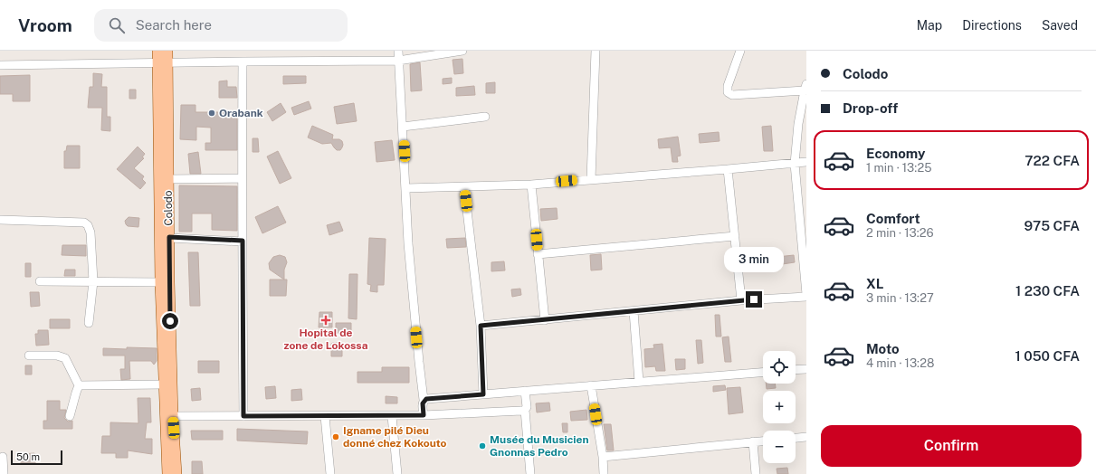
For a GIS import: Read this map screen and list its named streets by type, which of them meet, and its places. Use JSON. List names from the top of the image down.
{
  "streets": {
    "main road": ["Colodo"]
  },
  "places": {
    "other": ["Orabank", "Igname pilé Dieu donné chez Kokouto", "Musée du Musicien Gnonnas Pedro"],
    "health": ["Hopital de zone de Lokossa"]
  },
  "scale_bar": "50 m",
  "page": {
    "header": "Vroom",
    "search": "Search here",
    "nav": ["Map", "Directions", "Saved"],
    "banner": ["Colodo", "Drop-off"],
    "list": [
      {
        "name": "Economy",
        "note": "1 min · 13:25",
        "value": "722 CFA"
      },
      {
        "name": "Comfort",
        "note": "2 min · 13:26",
        "value": "975 CFA"
      },
      {
        "name": "XL",
        "note": "3 min · 13:27",
        "value": "1 230 CFA"
      },
      {
        "name": "Moto",
        "note": "4 min · 13:28",
        "value": "1 050 CFA"
      }
    ],
    "bubble": "3 min",
    "map_buttons": ["+", "−"],
    "buttons": "Confirm",
    "scale": "50 m"
  }
}
